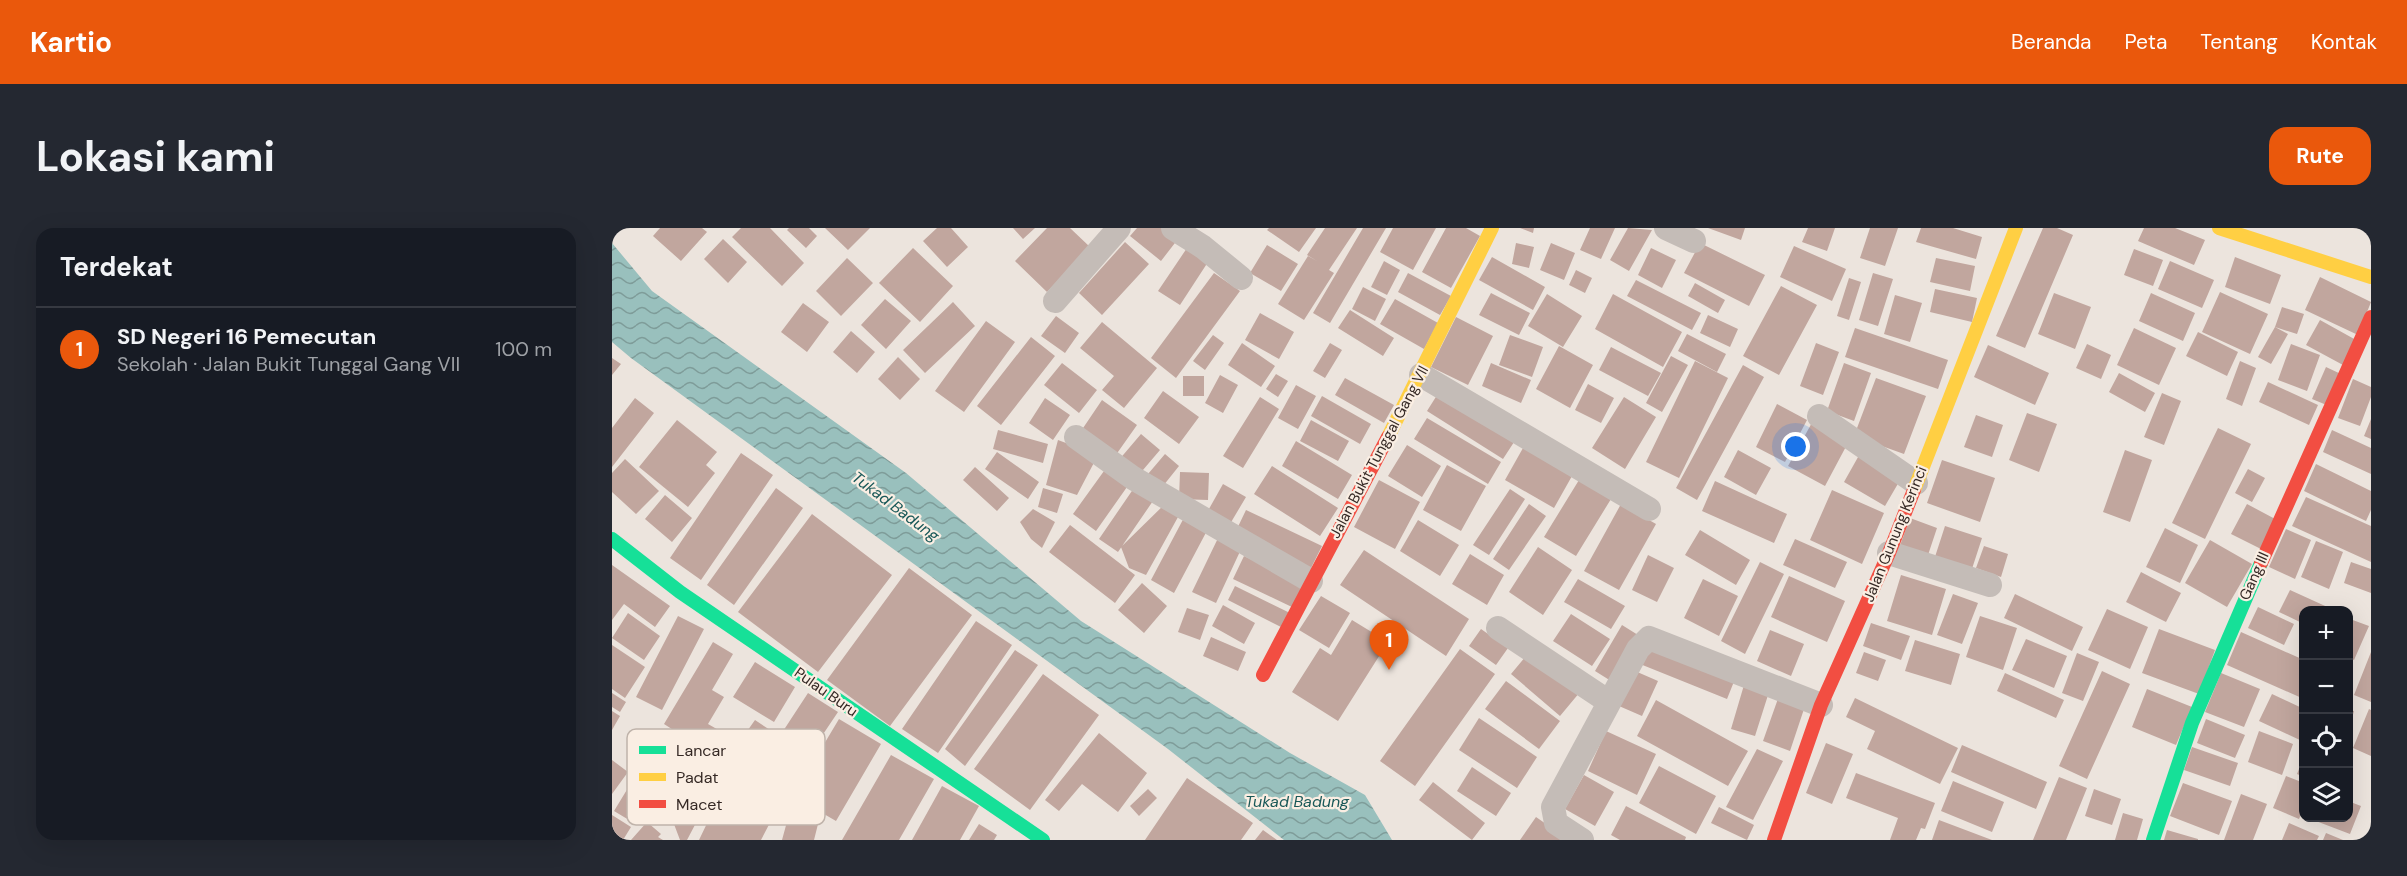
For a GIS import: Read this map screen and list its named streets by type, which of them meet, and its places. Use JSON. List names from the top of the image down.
{
  "streets": {
    "street": [
      "Jalan Bukit Tunggal Gang VII",
      "Jalan Gunung Kerinci",
      "Gang III",
      "Pulau Buru"
    ]
  },
  "water": ["Tukad Badung"],
  "legend": ["Lancar", "Padat", "Macet"],
  "page": {
    "header": "Kartio",
    "nav": [
      "Beranda",
      "Peta",
      "Tentang",
      "Kontak"
    ],
    "buttons": "Rute",
    "title": "Lokasi kami",
    "heading": "Terdekat",
    "list": [
      {
        "mark": "1",
        "name": "SD Negeri 16 Pemecutan",
        "note": "Sekolah · Jalan Bukit Tunggal Gang VII",
        "value": "100 m"
      }
    ],
    "map_buttons": ["+", "−"],
    "pins": "1"
  }
}
